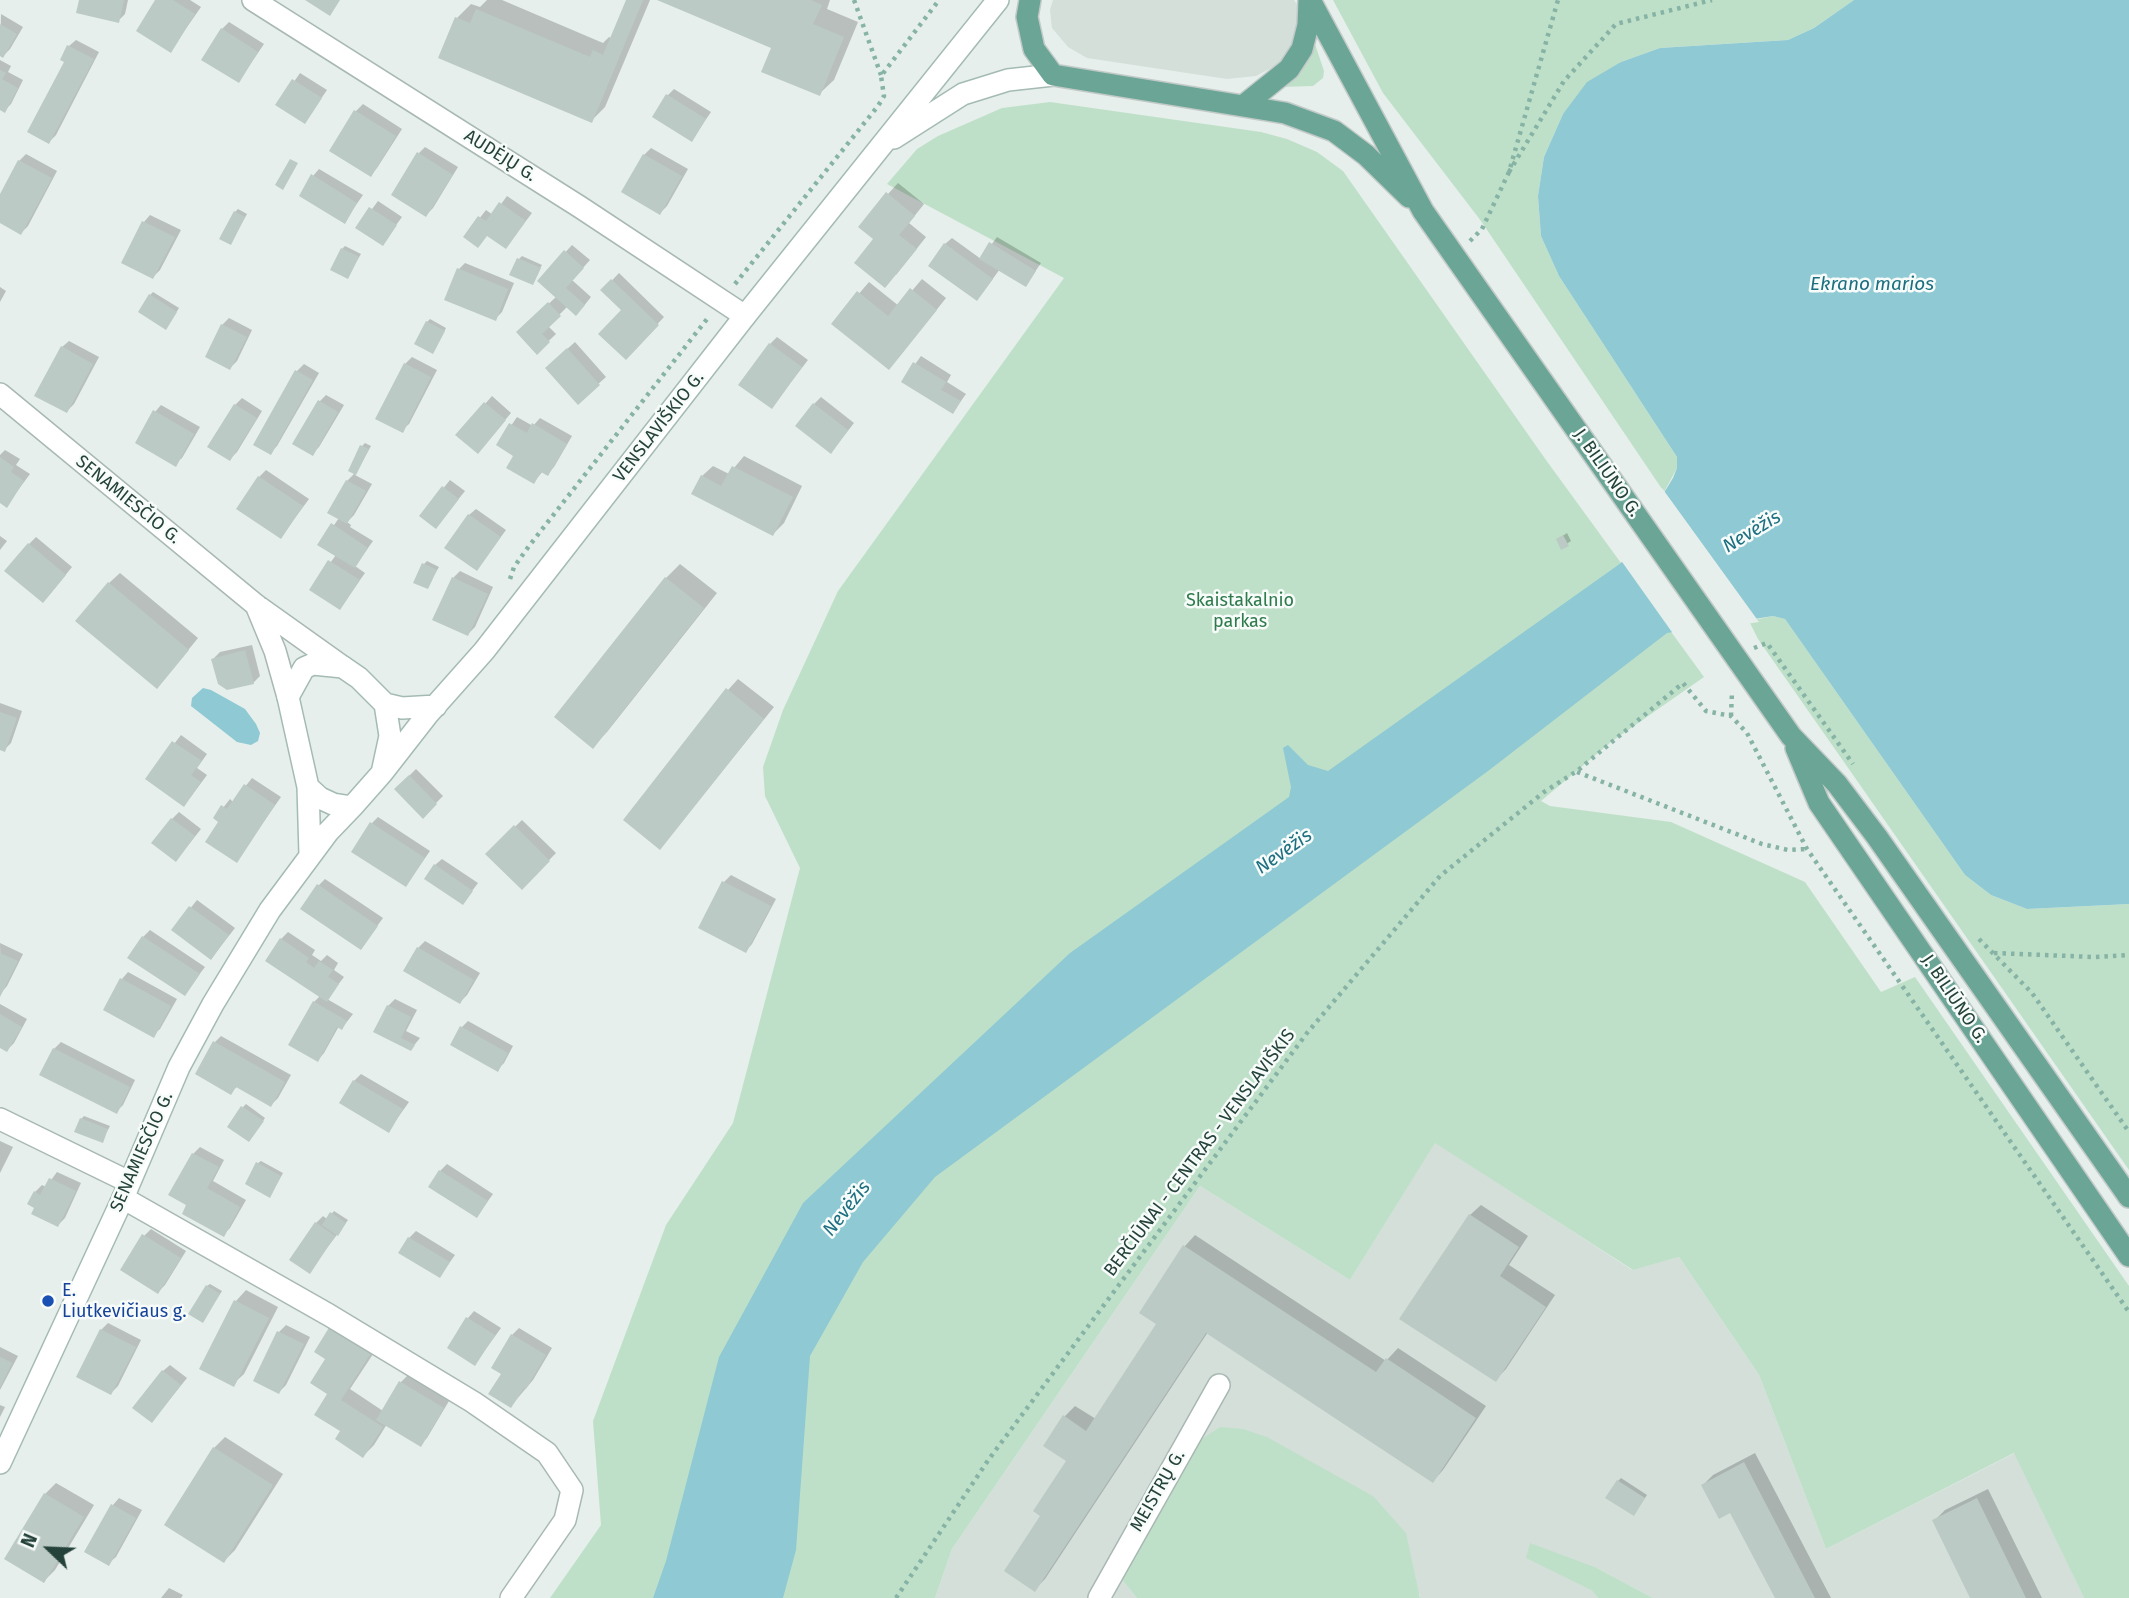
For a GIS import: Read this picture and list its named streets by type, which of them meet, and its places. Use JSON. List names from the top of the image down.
{
  "streets": {
    "main road": [
      "AUDĖJŲ G.",
      "VENSLAVIŠKIO G.",
      "J. BILIŪNO G.",
      "SENAMIESČIO G.",
      "MEISTRŲ G."
    ],
    "path": ["BERČIŪNAI - CENTRAS - VENSLAVIŠKIS"]
  },
  "crossings": [
    ["AUDĖJŲ G.", "VENSLAVIŠKIO G."],
    ["VENSLAVIŠKIO G.", "J. BILIŪNO G."],
    ["VENSLAVIŠKIO G.", "SENAMIESČIO G."]
  ],
  "water": ["Ekrano marios", "Nevėžis"],
  "parks": ["Skaistakalnio parkas"],
  "places": ["E. Liutkevičiaus g."],
  "north": "top left"
}
